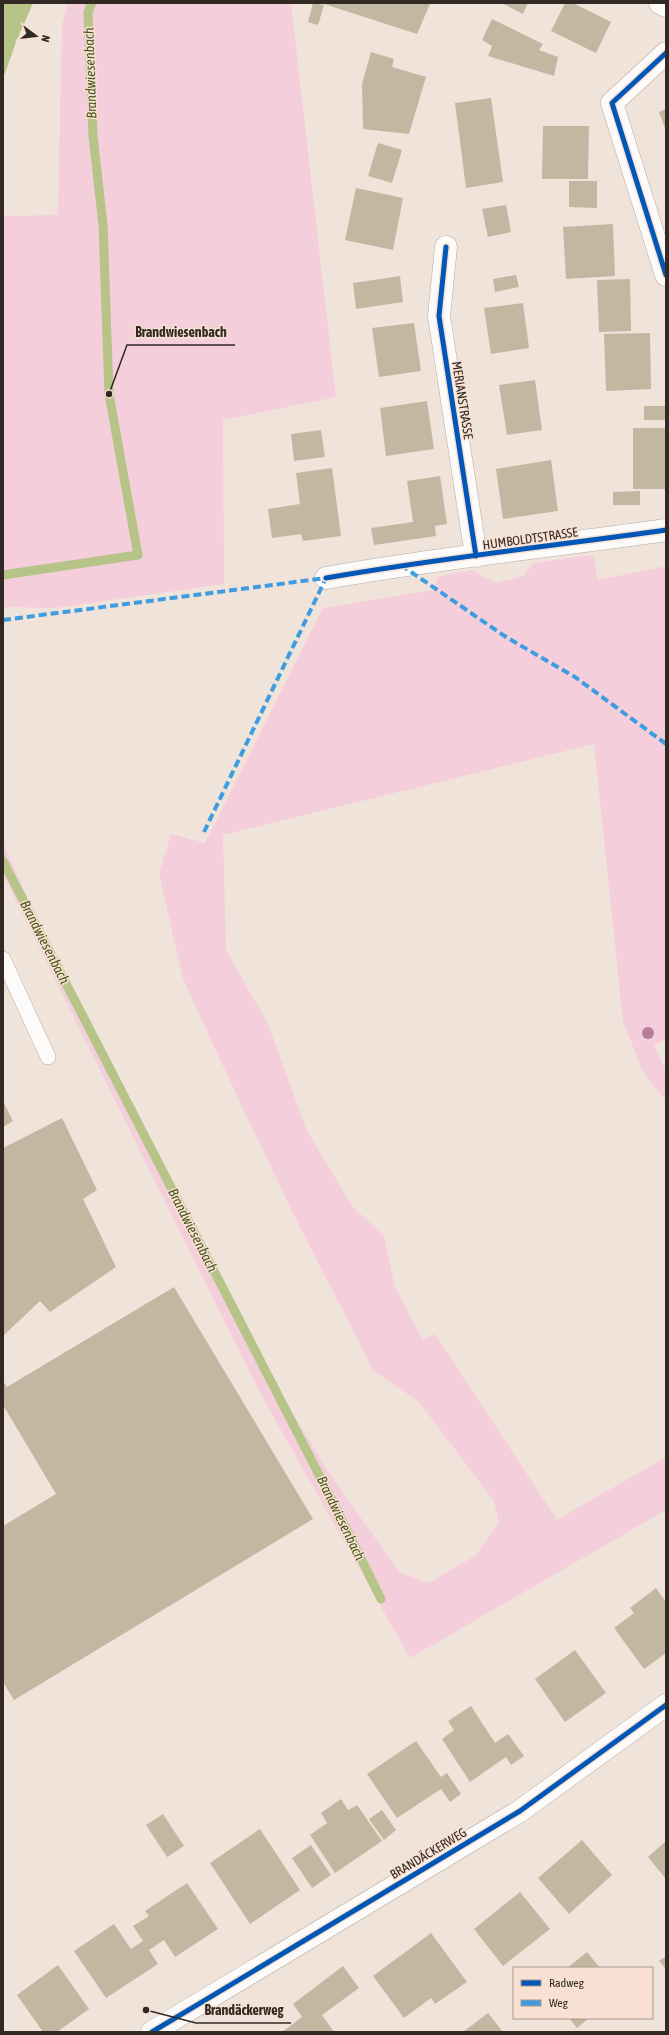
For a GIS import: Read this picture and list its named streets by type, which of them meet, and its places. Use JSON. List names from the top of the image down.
{
  "streets": {
    "street": ["MERIANSTRASSE", "HUMBOLDTSTRASSE", "BRANDÄCKERWEG"]
  },
  "crossings": [
    ["MERIANSTRASSE", "HUMBOLDTSTRASSE"]
  ],
  "water": ["Brandwiesenbach"],
  "places": ["Brandwiesenbach", "Brandäckerweg"],
  "legend": ["Radweg", "Weg"],
  "north": "right"
}
